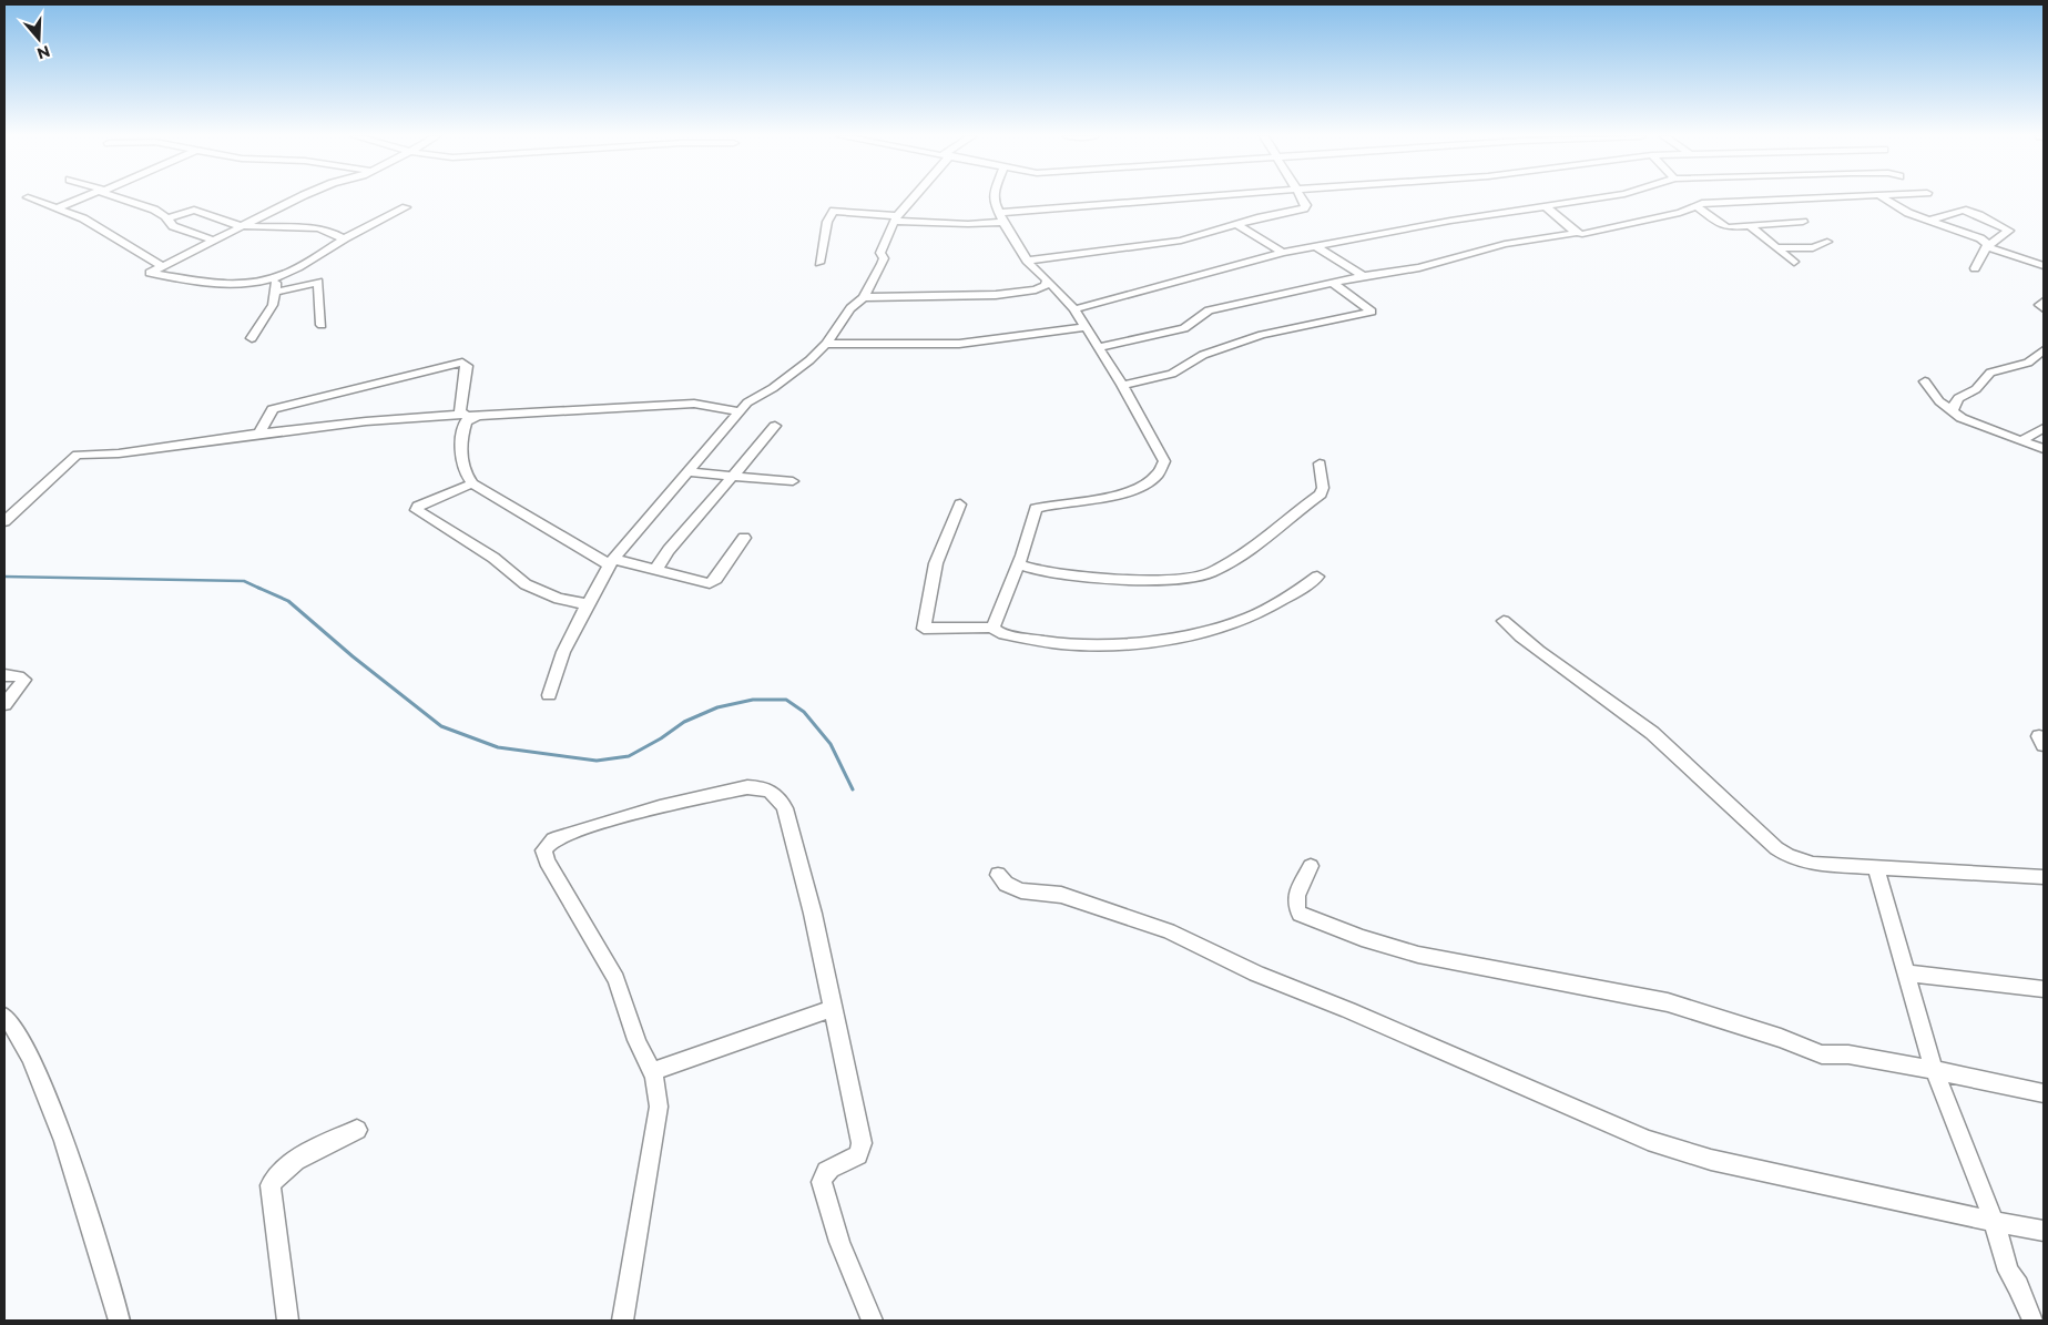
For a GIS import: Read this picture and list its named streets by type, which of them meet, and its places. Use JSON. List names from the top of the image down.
{
  "north": "bottom"
}
